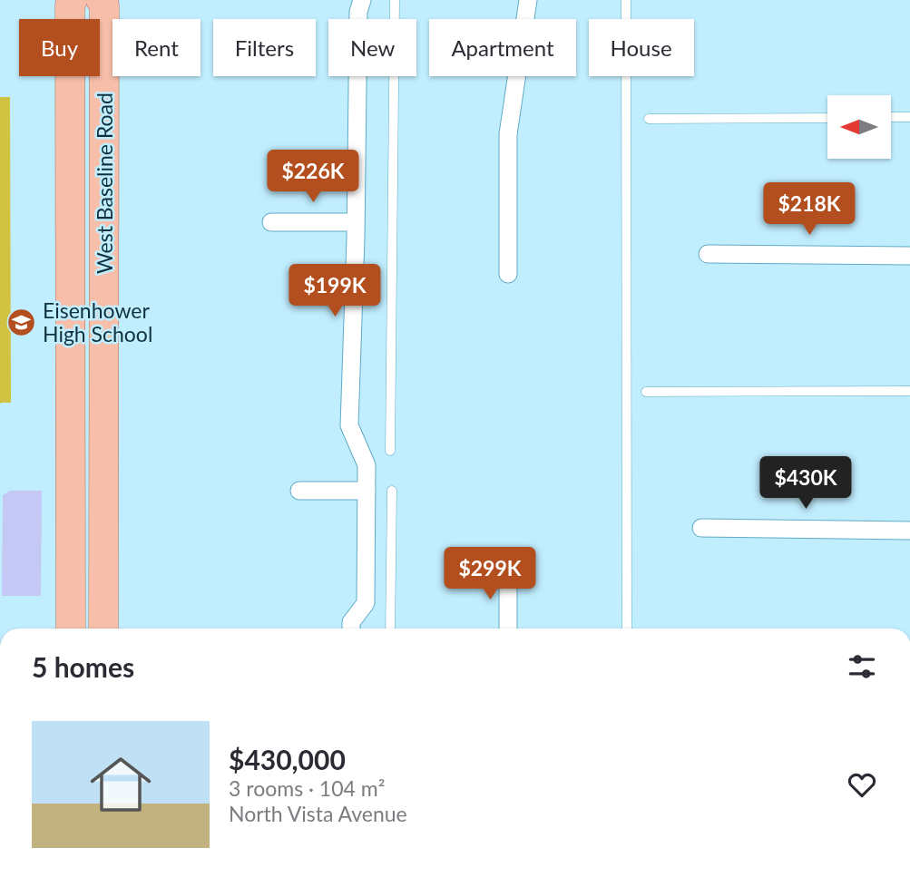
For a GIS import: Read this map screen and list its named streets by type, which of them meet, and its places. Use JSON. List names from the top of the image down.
{
  "streets": {
    "main road": ["West Baseline Road"]
  },
  "places": {
    "school or university": ["Eisenhower High School"]
  },
  "north": "left",
  "page": {
    "chip": [
      "Buy",
      "Rent",
      "Filters",
      "New",
      "Apartment",
      "House"
    ],
    "price": [
      "$226K",
      "$218K",
      "$199K",
      "$430K",
      "$299K"
    ],
    "heading": "5 homes",
    "list": [
      {
        "name": "$430,000",
        "note": "3 rooms · 104 m² · North Vista Avenue"
      }
    ]
  }
}
